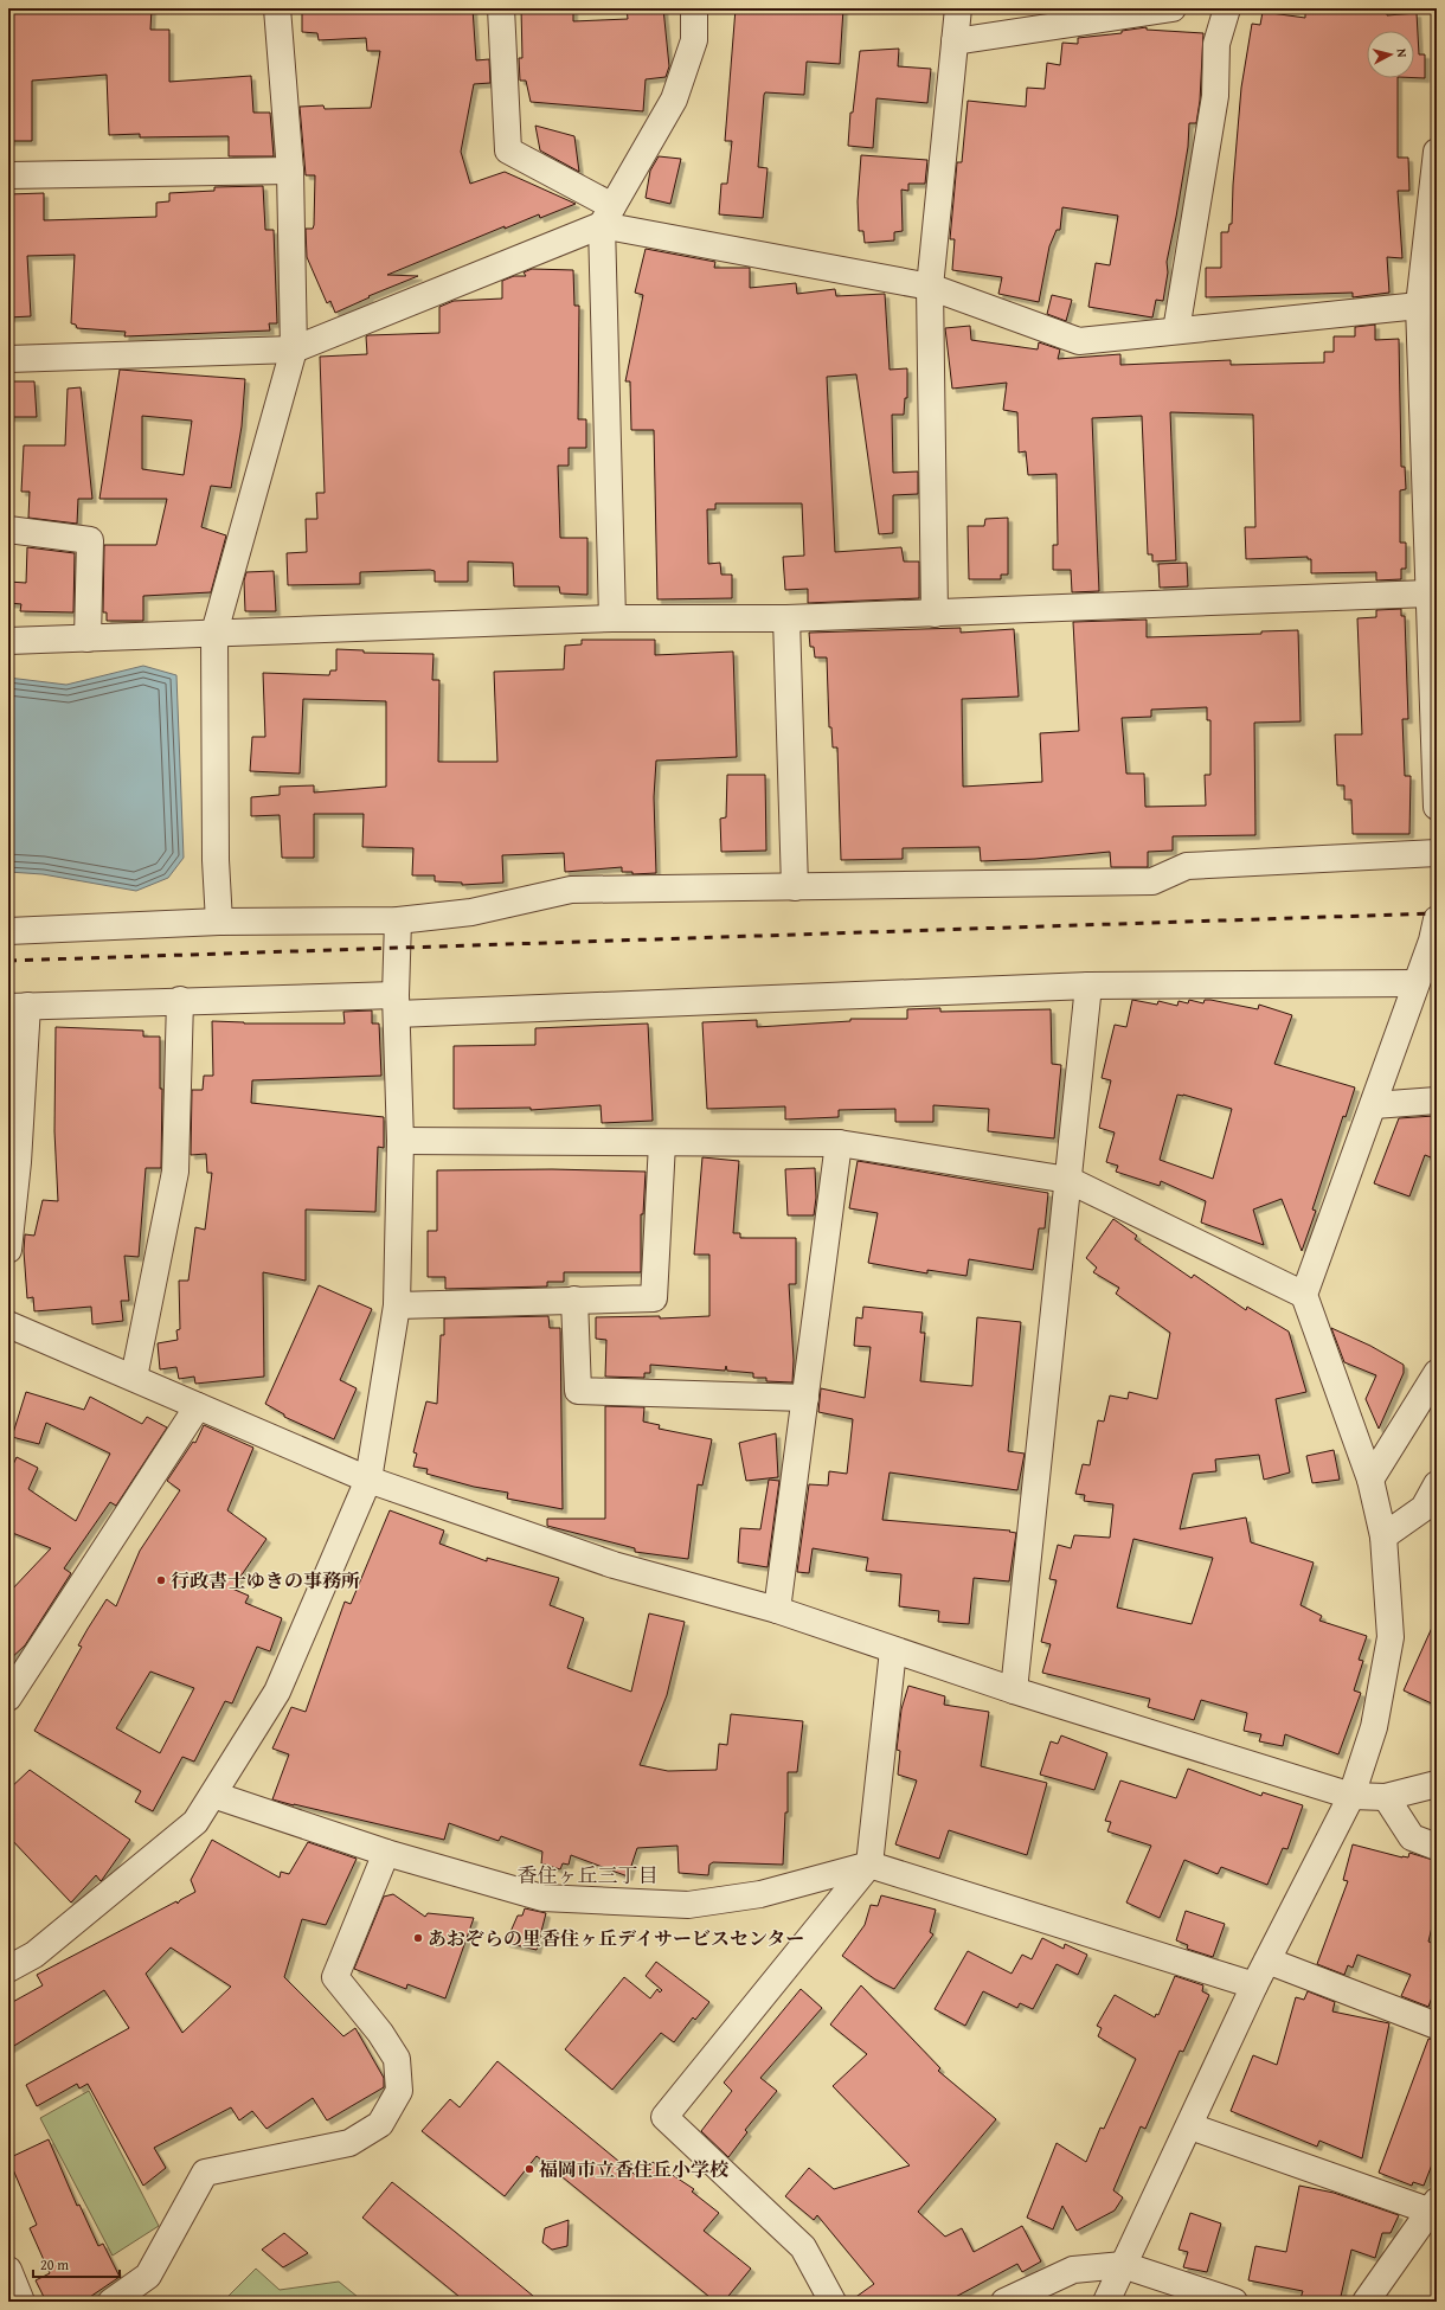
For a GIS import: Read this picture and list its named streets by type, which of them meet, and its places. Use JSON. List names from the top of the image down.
{
  "districts": ["香住ヶ丘三丁目"],
  "places": ["行政書士ゆきの事務所", "あおぞらの里香住ヶ丘デイサービスセンター", "福岡市立香住丘小学校"],
  "scale_bar": "20 m",
  "north": "right"
}
